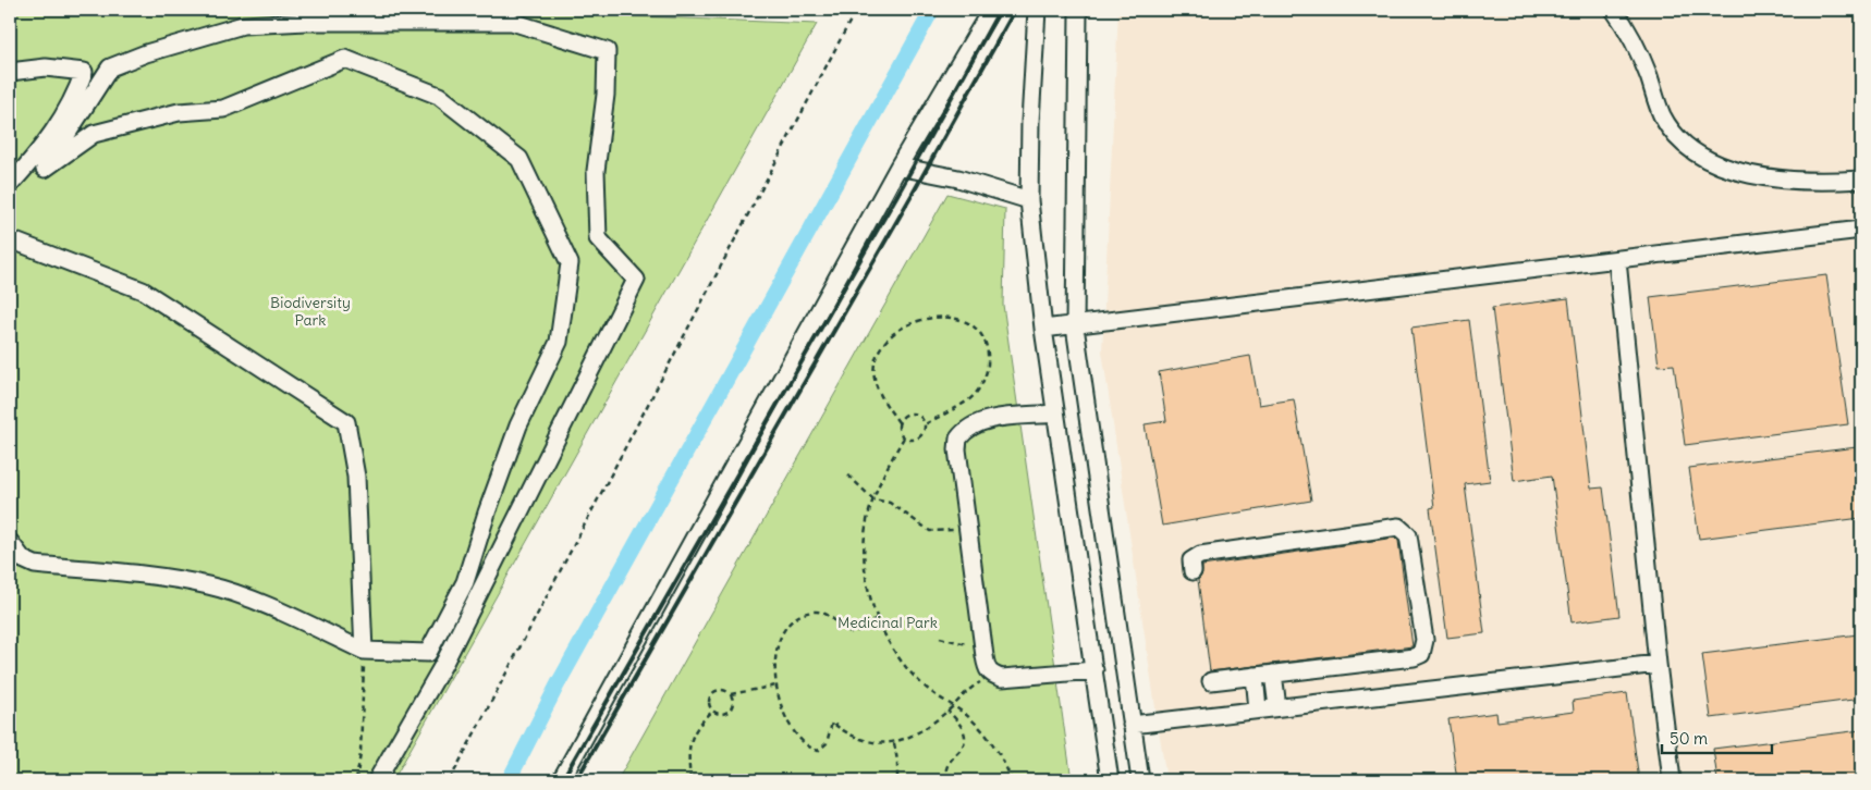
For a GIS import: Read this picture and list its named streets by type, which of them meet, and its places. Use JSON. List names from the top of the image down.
{
  "parks": ["Biodiversity Park", "Medicinal Park"],
  "scale_bar": "50 m"
}
